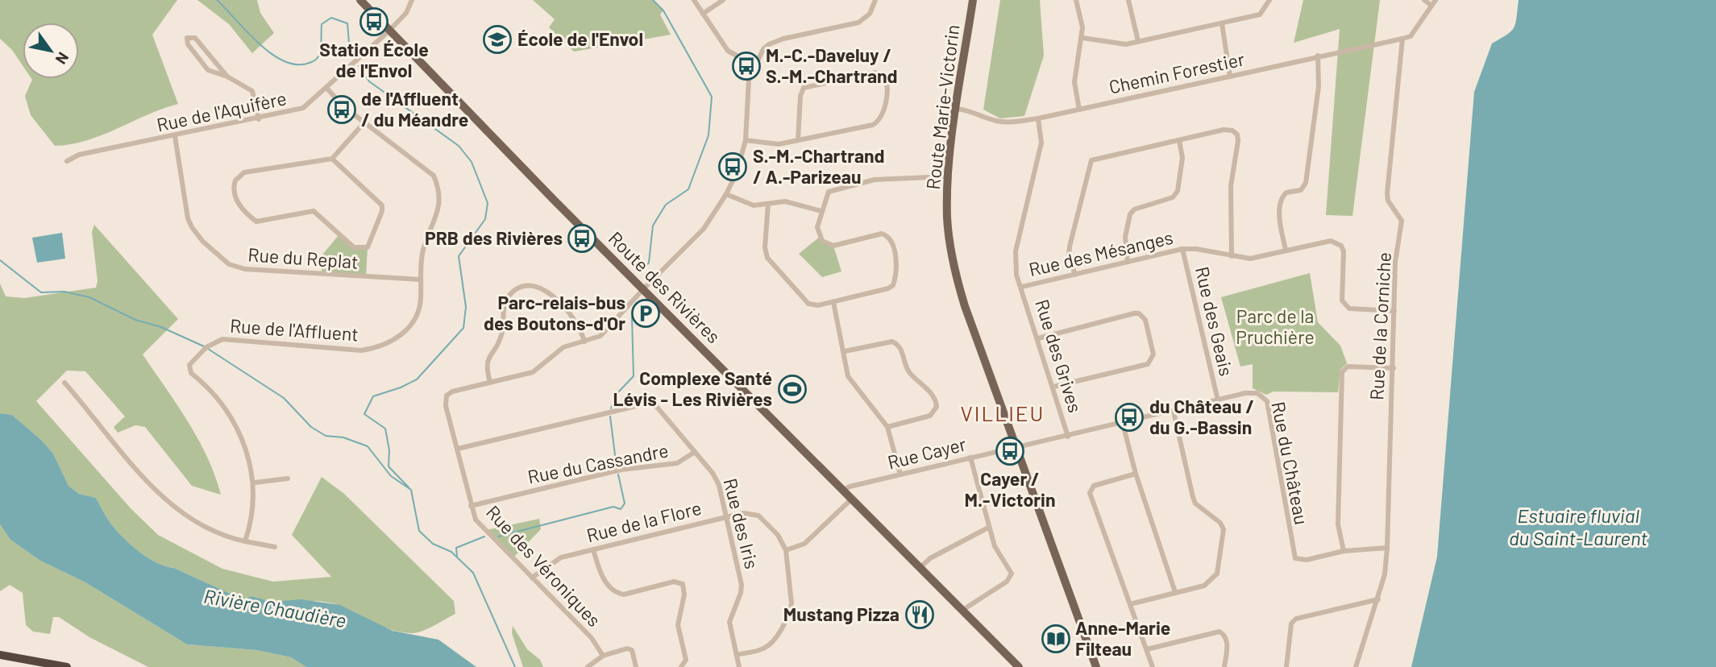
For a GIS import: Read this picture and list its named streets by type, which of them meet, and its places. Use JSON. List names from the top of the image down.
{
  "streets": {
    "main road": ["Route Marie-Victorin", "Route des Rivières"],
    "street": [
      "Chemin Forestier",
      "Rue de l'Aquifère",
      "Rue des Mésanges",
      "Rue du Replat",
      "Rue des Geais",
      "Rue de la Corniche",
      "Rue de l'Affluent",
      "Rue des Grives",
      "Rue Cayer",
      "Rue du Château",
      "Rue du Cassandre",
      "Rue de la Flore",
      "Rue des Iris",
      "Rue des Véroniques"
    ]
  },
  "crossings": [
    ["Chemin Forestier", "Route Marie-Victorin"],
    ["Chemin Forestier", "Rue de la Corniche"],
    ["Chemin Forestier", "Rue des Grives"],
    ["Route Marie-Victorin", "Rue Cayer"],
    ["Route Marie-Victorin", "Rue du Château"],
    ["Rue de l'Aquifère", "Rue du Replat"],
    ["Rue de l'Aquifère", "Route des Rivières"],
    ["Rue de l'Aquifère", "Rue de l'Affluent"],
    ["Rue des Mésanges", "Rue des Geais"],
    ["Rue des Mésanges", "Rue de la Corniche"],
    ["Rue des Mésanges", "Rue des Grives"],
    ["Rue du Replat", "Rue de l'Affluent"],
    ["Route des Rivières", "Rue Cayer"],
    ["Rue des Geais", "Rue du Château"],
    ["Rue de la Corniche", "Rue du Château"],
    ["Rue des Grives", "Rue du Château"],
    ["Rue Cayer", "Rue du Château"],
    ["Rue du Cassandre", "Rue des Iris"],
    ["Rue du Cassandre", "Rue des Véroniques"],
    ["Rue de la Flore", "Rue des Iris"],
    ["Rue de la Flore", "Rue des Véroniques"],
    ["Rue des Iris", "Rue des Véroniques"]
  ],
  "districts": ["VILLIEU"],
  "water": ["Estuaire fluvial du Saint-Laurent", "Rivière Chaudière"],
  "parks": ["Parc de la Pruchière"],
  "places": {
    "bus stop": [
      "Station École de l'Envol",
      "M.-C.-Daveluy / S.-M.-Chartrand",
      "de l'Affluent / du Méandre",
      "S.-M.-Chartrand / A.-Parizeau",
      "PRB des Rivières",
      "du Château / du G.-Bassin",
      "Cayer / M.-Victorin"
    ],
    "school or university": ["École de l'Envol"],
    "parking": ["Parc-relais-bus des Boutons-d'Or"],
    "sports": ["Complexe Santé Lévis - Les Rivières"],
    "restaurant": ["Mustang Pizza"],
    "library": ["Anne-Marie Filteau"]
  },
  "north": "bottom right"
}
